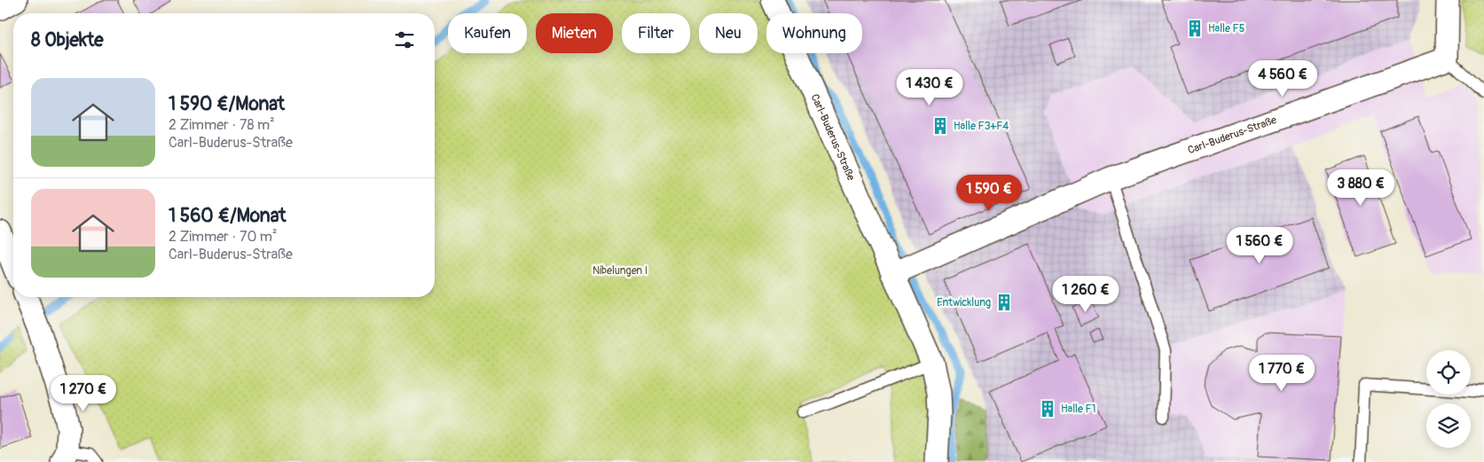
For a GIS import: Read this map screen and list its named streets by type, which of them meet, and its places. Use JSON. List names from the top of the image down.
{
  "streets": {
    "street": ["Carl-Buderus-Straße"]
  },
  "parks": ["Nibelungen I"],
  "places": {
    "building": [
      "Halle F5",
      "Halle F3+F4",
      "Entwicklung",
      "Halle F1"
    ]
  },
  "page": {
    "chip": [
      "Kaufen",
      "Mieten",
      "Filter",
      "Neu",
      "Wohnung"
    ],
    "heading": "8 Objekte",
    "price": [
      "4 560 €",
      "1 430 €",
      "3 880 €",
      "1 590 €",
      "1 560 €",
      "1 260 €",
      "1 770 €",
      "1 270 €"
    ],
    "list": [
      {
        "name": "1 590 €/Monat",
        "note": "2 Zimmer · 78 m² · Carl-Buderus-Straße"
      },
      {
        "name": "1 560 €/Monat",
        "note": "2 Zimmer · 70 m² · Carl-Buderus-Straße"
      }
    ]
  }
}
